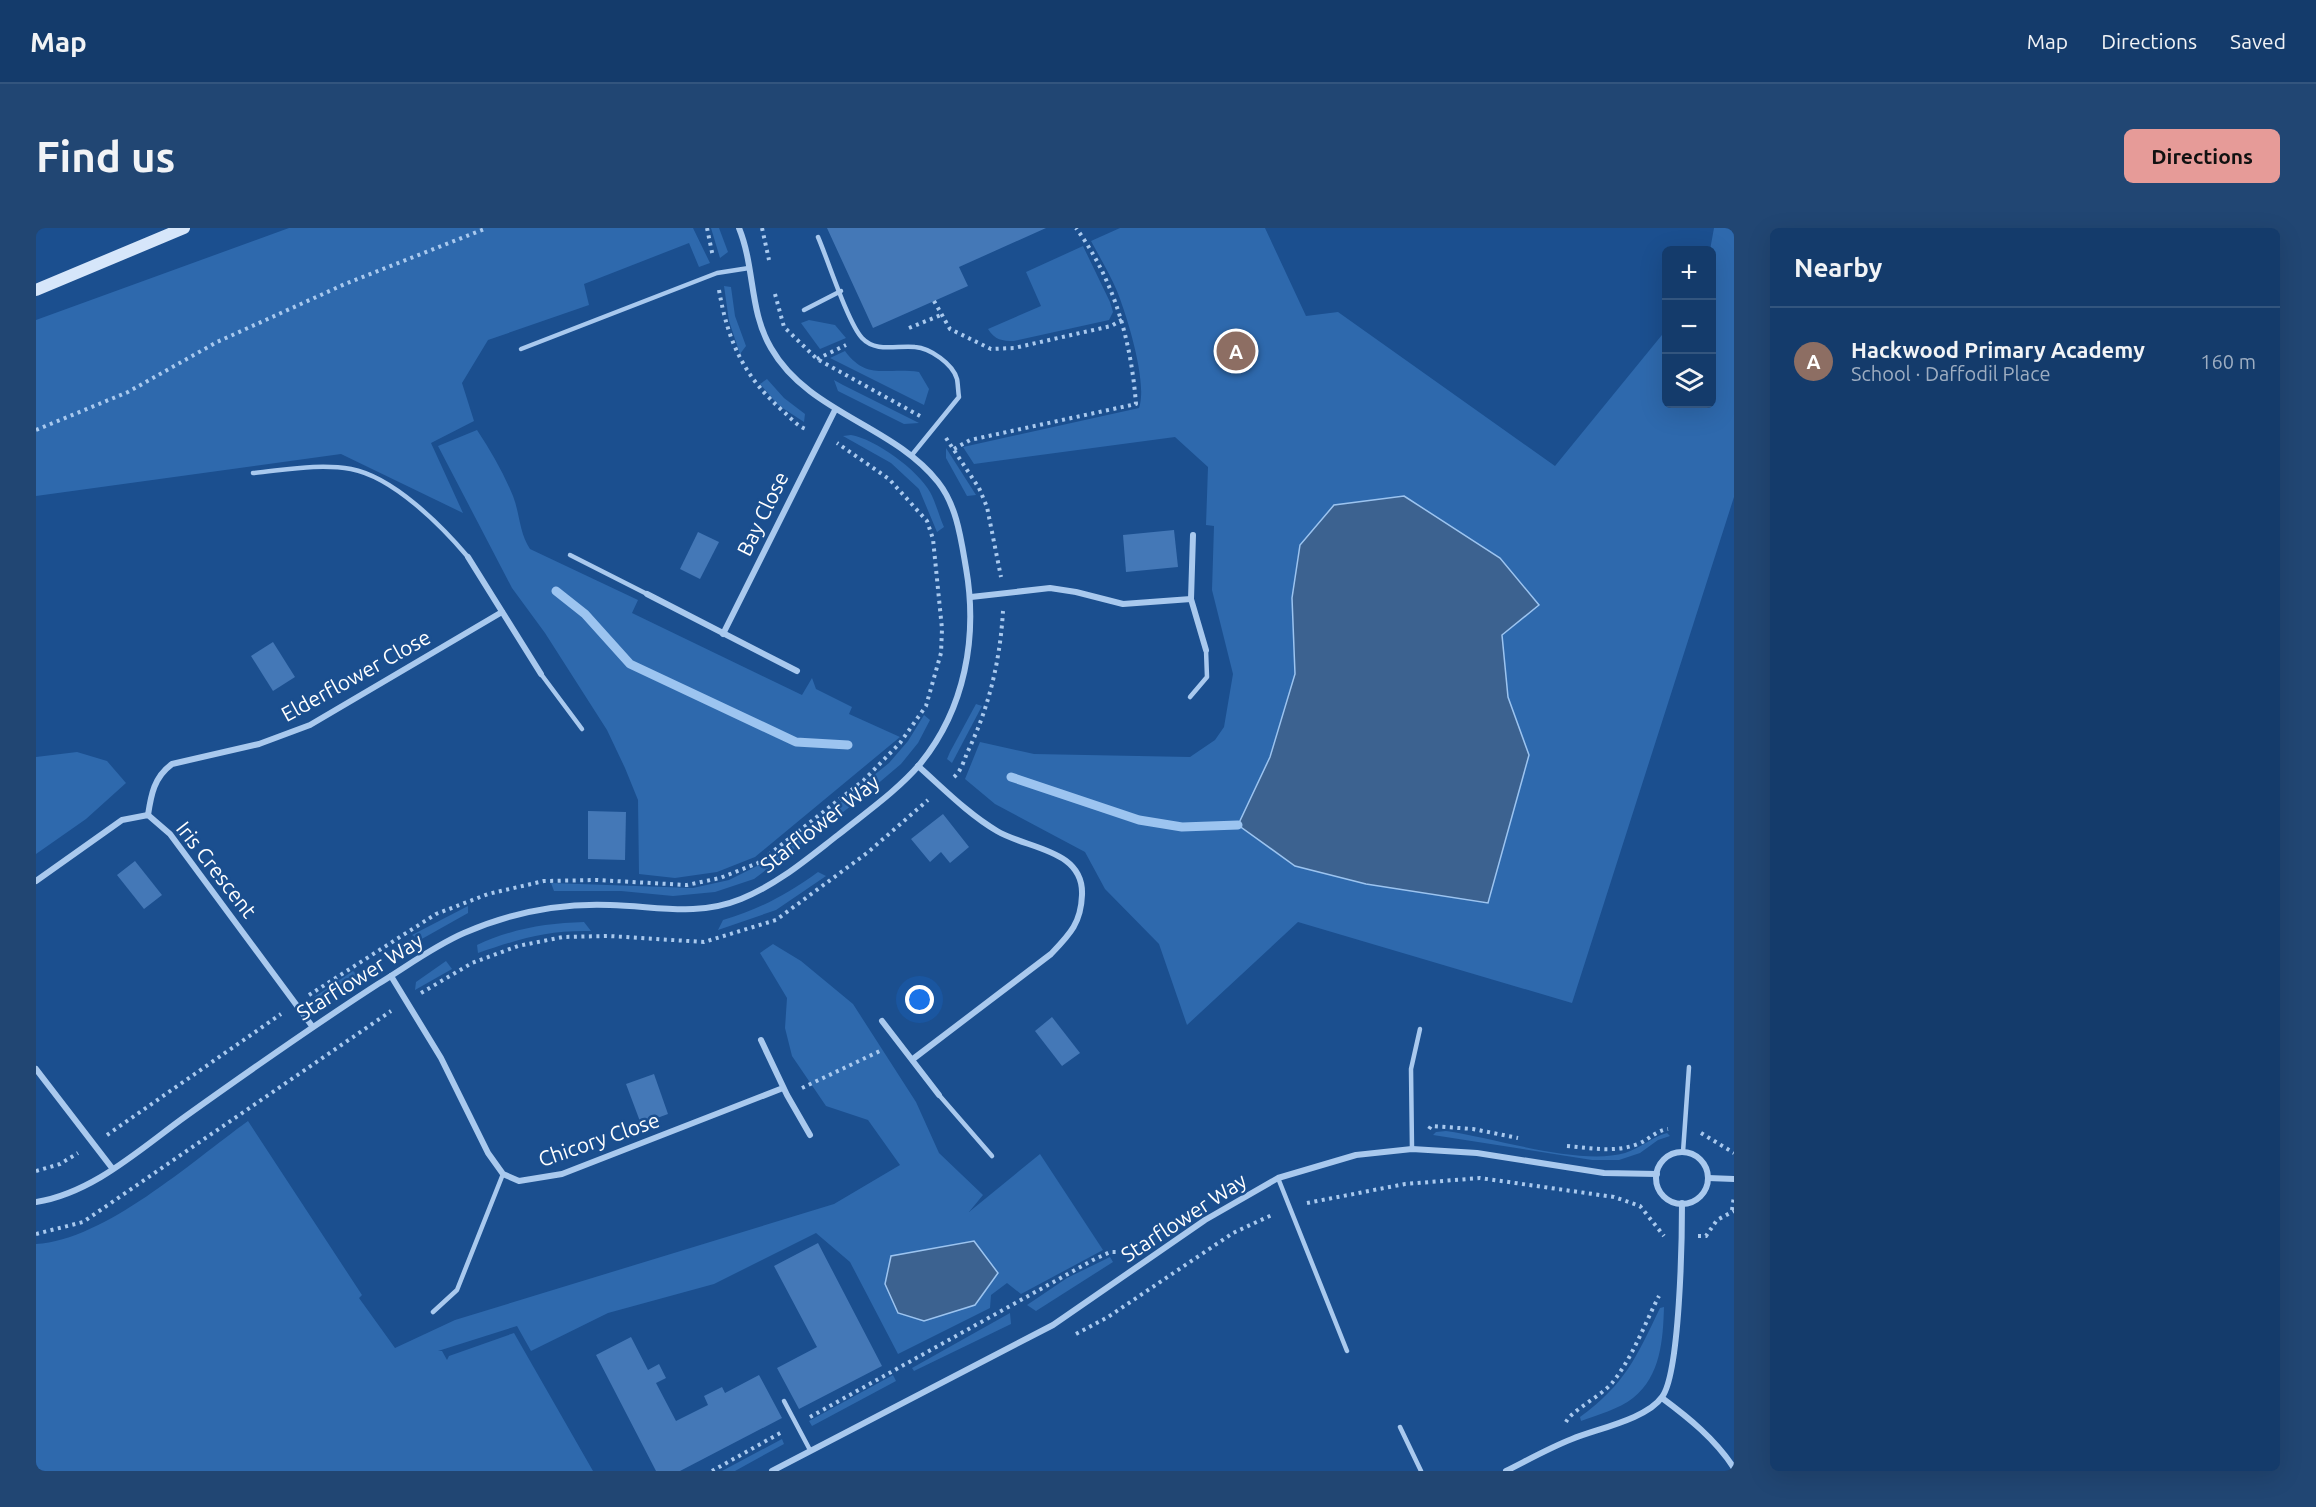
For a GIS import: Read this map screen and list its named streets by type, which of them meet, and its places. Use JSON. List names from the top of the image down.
{
  "streets": {
    "street": [
      "Bay Close",
      "Elderflower Close",
      "Starflower Way",
      "Iris Crescent",
      "Chicory Close"
    ]
  },
  "crossings": [
    ["Bay Close", "Starflower Way"],
    ["Elderflower Close", "Iris Crescent"],
    ["Starflower Way", "Iris Crescent"]
  ],
  "page": {
    "header": "Map",
    "nav": ["Map", "Directions", "Saved"],
    "buttons": "Directions",
    "title": "Find us",
    "heading": "Nearby",
    "map_buttons": ["+", "−"],
    "list": [
      {
        "mark": "A",
        "name": "Hackwood Primary Academy",
        "note": "School · Daffodil Place",
        "value": "160 m"
      }
    ],
    "pins": "A"
  }
}
